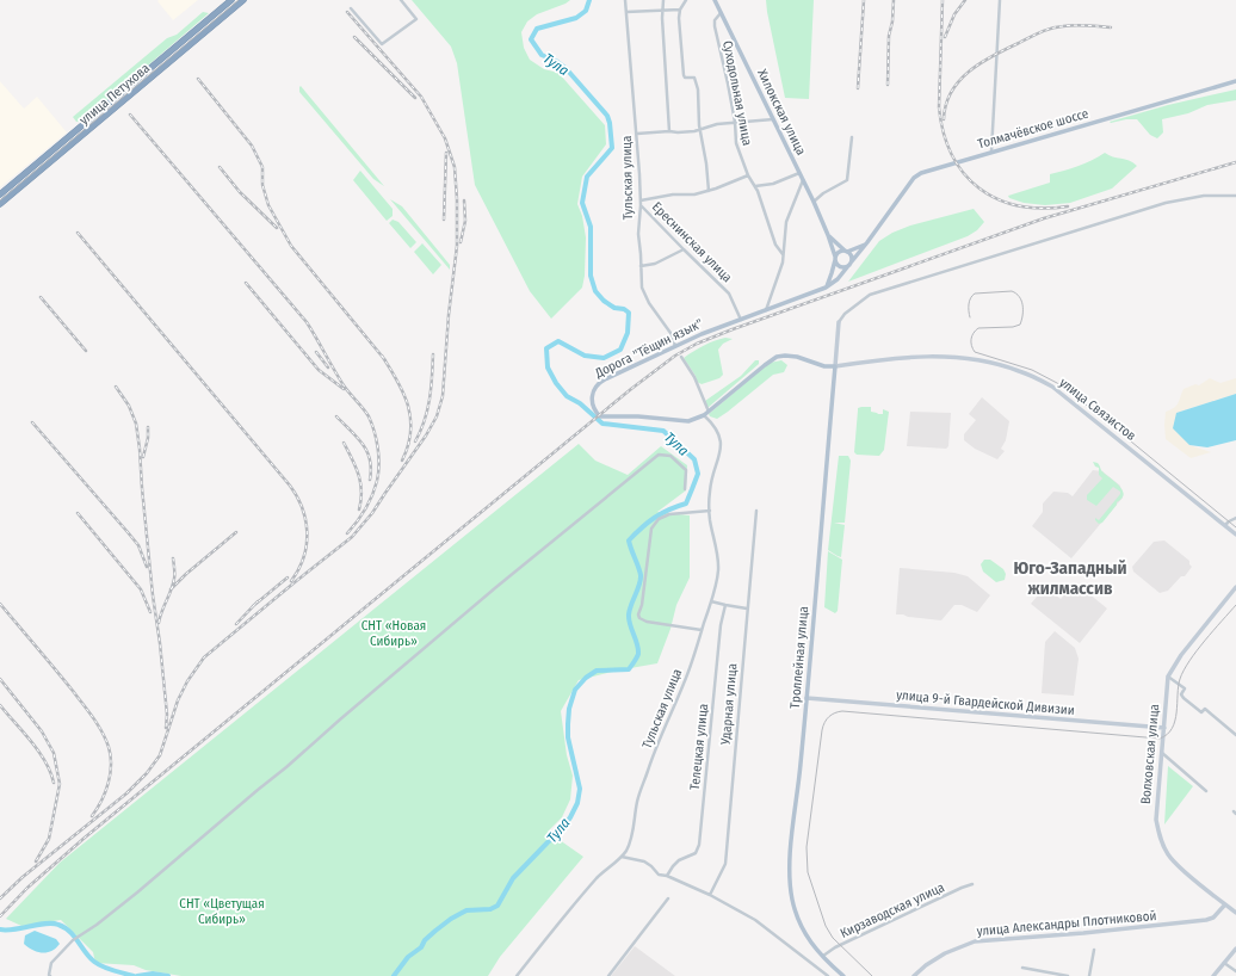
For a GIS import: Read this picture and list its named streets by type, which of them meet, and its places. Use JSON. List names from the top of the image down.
{
  "streets": {
    "highway": ["улица Петухова"],
    "main road": [
      "Хилокская улица",
      "Толмачёвское шоссе",
      "Дорога \"Тёщин язык\"",
      "улица Связистов",
      "Троллейная улица",
      "улица 9-й Гвардейской Дивизии",
      "Волховская улица",
      "улица Александры Плотниковой"
    ],
    "street": [
      "Суходольная улица",
      "Тульская улица",
      "Ереснинская улица",
      "Ударная улица",
      "Телецкая улица",
      "Кирзаводская улица"
    ]
  },
  "crossings": [
    ["Суходольная улица", "Хилокская улица"],
    ["Хилокская улица", "Толмачёвское шоссе"],
    ["Тульская улица", "Ереснинская улица"],
    ["Тульская улица", "Дорога \"Тёщин язык\""],
    ["Ереснинская улица", "Дорога \"Тёщин язык\""],
    ["улица Связистов", "Троллейная улица"],
    ["Троллейная улица", "улица 9-й Гвардейской Дивизии"],
    ["Троллейная улица", "Кирзаводская улица"],
    ["улица 9-й Гвардейской Дивизии", "Волховская улица"],
    ["Волховская улица", "улица Александры Плотниковой"]
  ],
  "districts": ["Юго-Западный жилмассив"],
  "water": ["Тула"],
  "parks": ["СНТ «Новая Сибирь»", "СНТ «Цветущая Сибирь»"]
}
